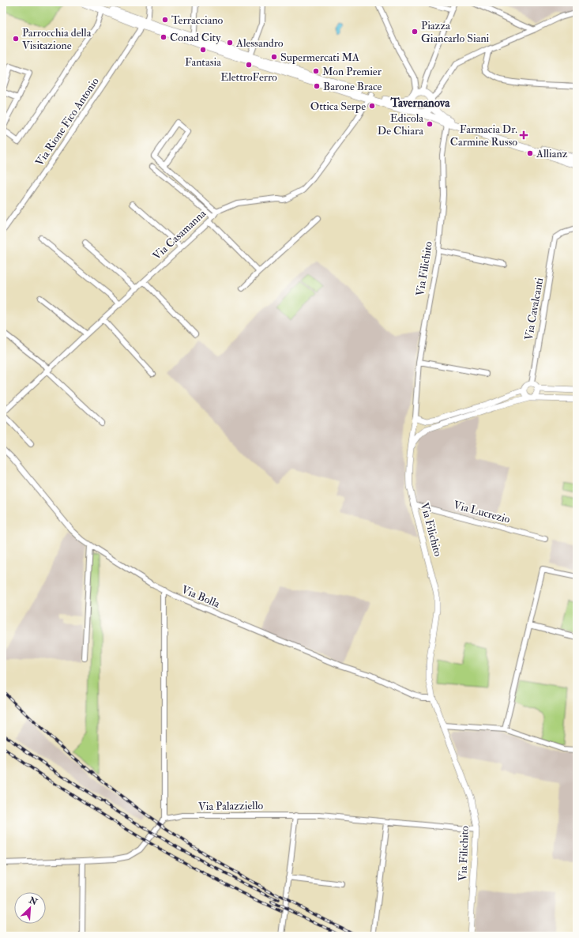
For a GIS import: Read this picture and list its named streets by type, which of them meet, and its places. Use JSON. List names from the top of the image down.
{
  "streets": {
    "street": [
      "Via Rione Fico Antonio",
      "Via Casamanna",
      "Via Filichito",
      "Via Cavalcanti",
      "Via Lucrezio",
      "Via Bolla",
      "Via Palazziello"
    ]
  },
  "crossings": [
    ["Via Filichito", "Via Lucrezio"],
    ["Via Filichito", "Via Bolla"],
    ["Via Filichito", "Via Palazziello"]
  ],
  "districts": ["Tavernanova"],
  "places": {
    "other": [
      "Terracciano",
      "Piazza Giancarlo Siani",
      "Conad City",
      "Parrocchia della Visitazione",
      "Alessandro",
      "Fantasia",
      "Supermercati MA",
      "ElettroFerro",
      "Mon Premier",
      "Barone Brace",
      "Ottica Serpe",
      "Edicola De Chiara",
      "Allianz"
    ],
    "health": ["Farmacia Dr. Carmine Russo"]
  },
  "north": "top right"
}
